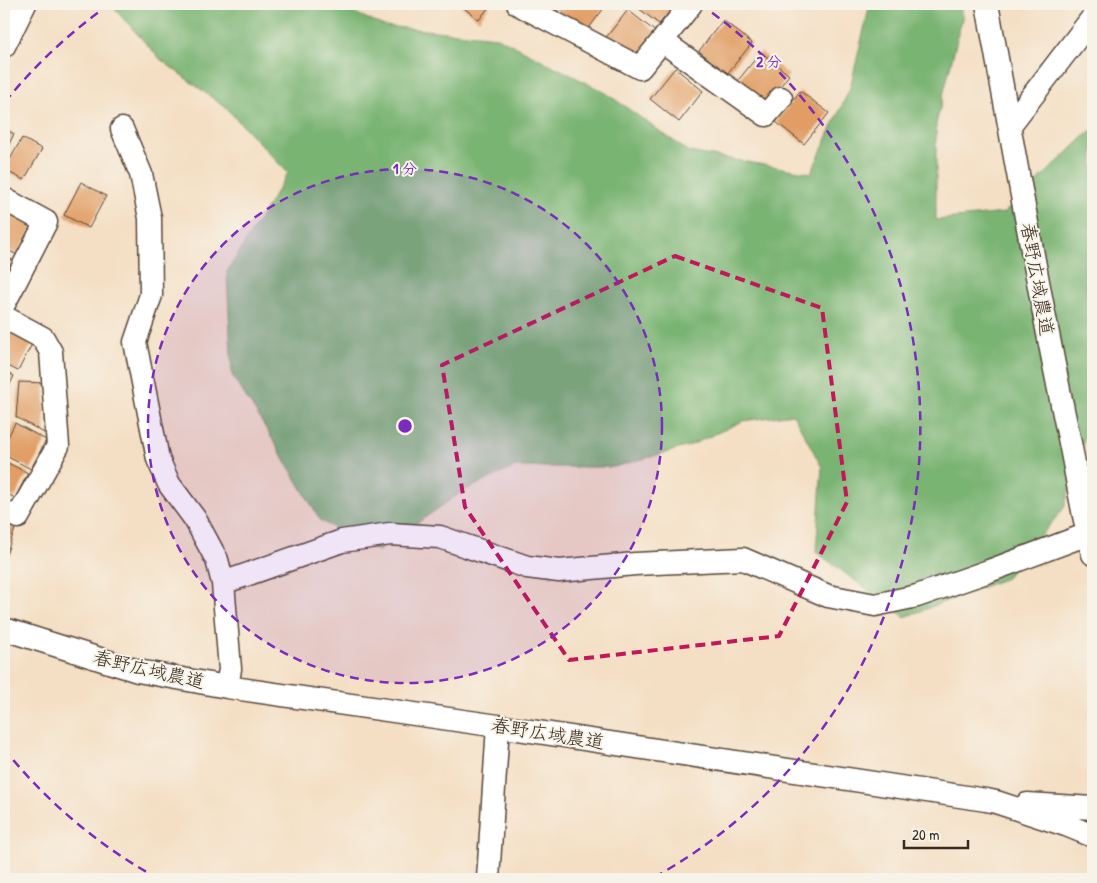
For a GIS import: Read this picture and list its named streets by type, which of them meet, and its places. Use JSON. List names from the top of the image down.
{
  "streets": {
    "street": ["春野広域農道"]
  },
  "scale_bar": "20 m",
  "rings": ["2 分", "1 分"]
}
